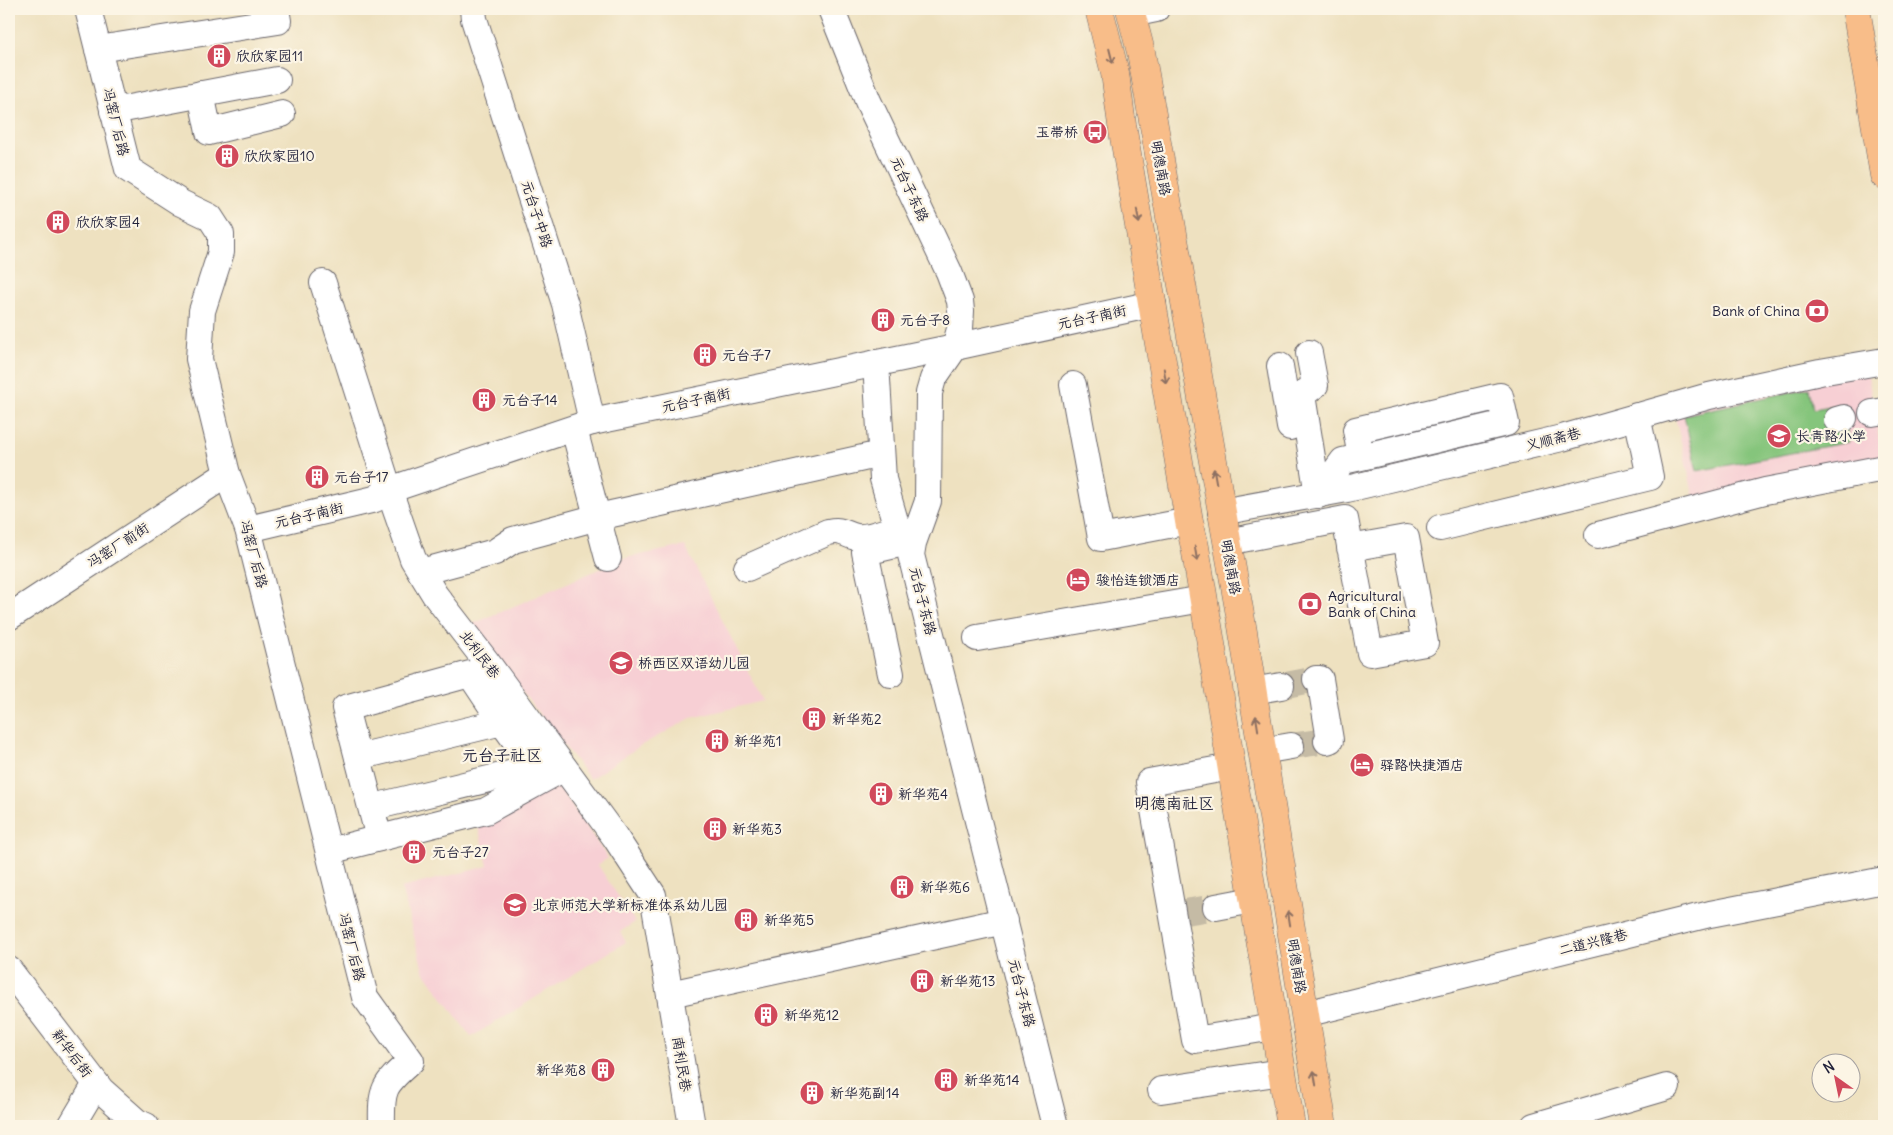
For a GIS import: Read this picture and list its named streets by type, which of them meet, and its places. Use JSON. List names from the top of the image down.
{
  "streets": {
    "main road": ["明德南路"],
    "street": [
      "冯窑厂后路",
      "元台子东路",
      "元台子中路",
      "元台子南街",
      "义顺斋巷",
      "冯窑厂前街",
      "北利民巷",
      "二道兴隆巷",
      "新华后街",
      "南利民巷"
    ]
  },
  "crossings": [
    ["冯窑厂后路", "元台子南街"],
    ["冯窑厂后路", "冯窑厂前街"],
    ["明德南路", "义顺斋巷"],
    ["明德南路", "二道兴隆巷"],
    ["元台子东路", "元台子南街"],
    ["元台子中路", "元台子南街"],
    ["元台子南街", "北利民巷"],
    ["北利民巷", "南利民巷"]
  ],
  "districts": ["元台子社区", "明德南社区"],
  "places": {
    "building": [
      "欣欣家园11",
      "欣欣家园10",
      "欣欣家园4",
      "元台子8",
      "元台子7",
      "元台子14",
      "元台子17",
      "新华苑2",
      "新华苑1",
      "新华苑4",
      "新华苑3",
      "元台子27",
      "新华苑6",
      "新华苑5",
      "新华苑13",
      "新华苑12",
      "新华苑8",
      "新华苑14",
      "新华苑副14"
    ],
    "bus stop": ["玉带桥"],
    "bank": ["Bank of China", "Agricultural Bank of China"],
    "school or university": ["长青路小学", "桥西区双语幼儿园", "北京师范大学新标准体系幼儿园"],
    "hotel": ["骏怡连锁酒店", "驿路快捷酒店"]
  },
  "north": "top left"
}
